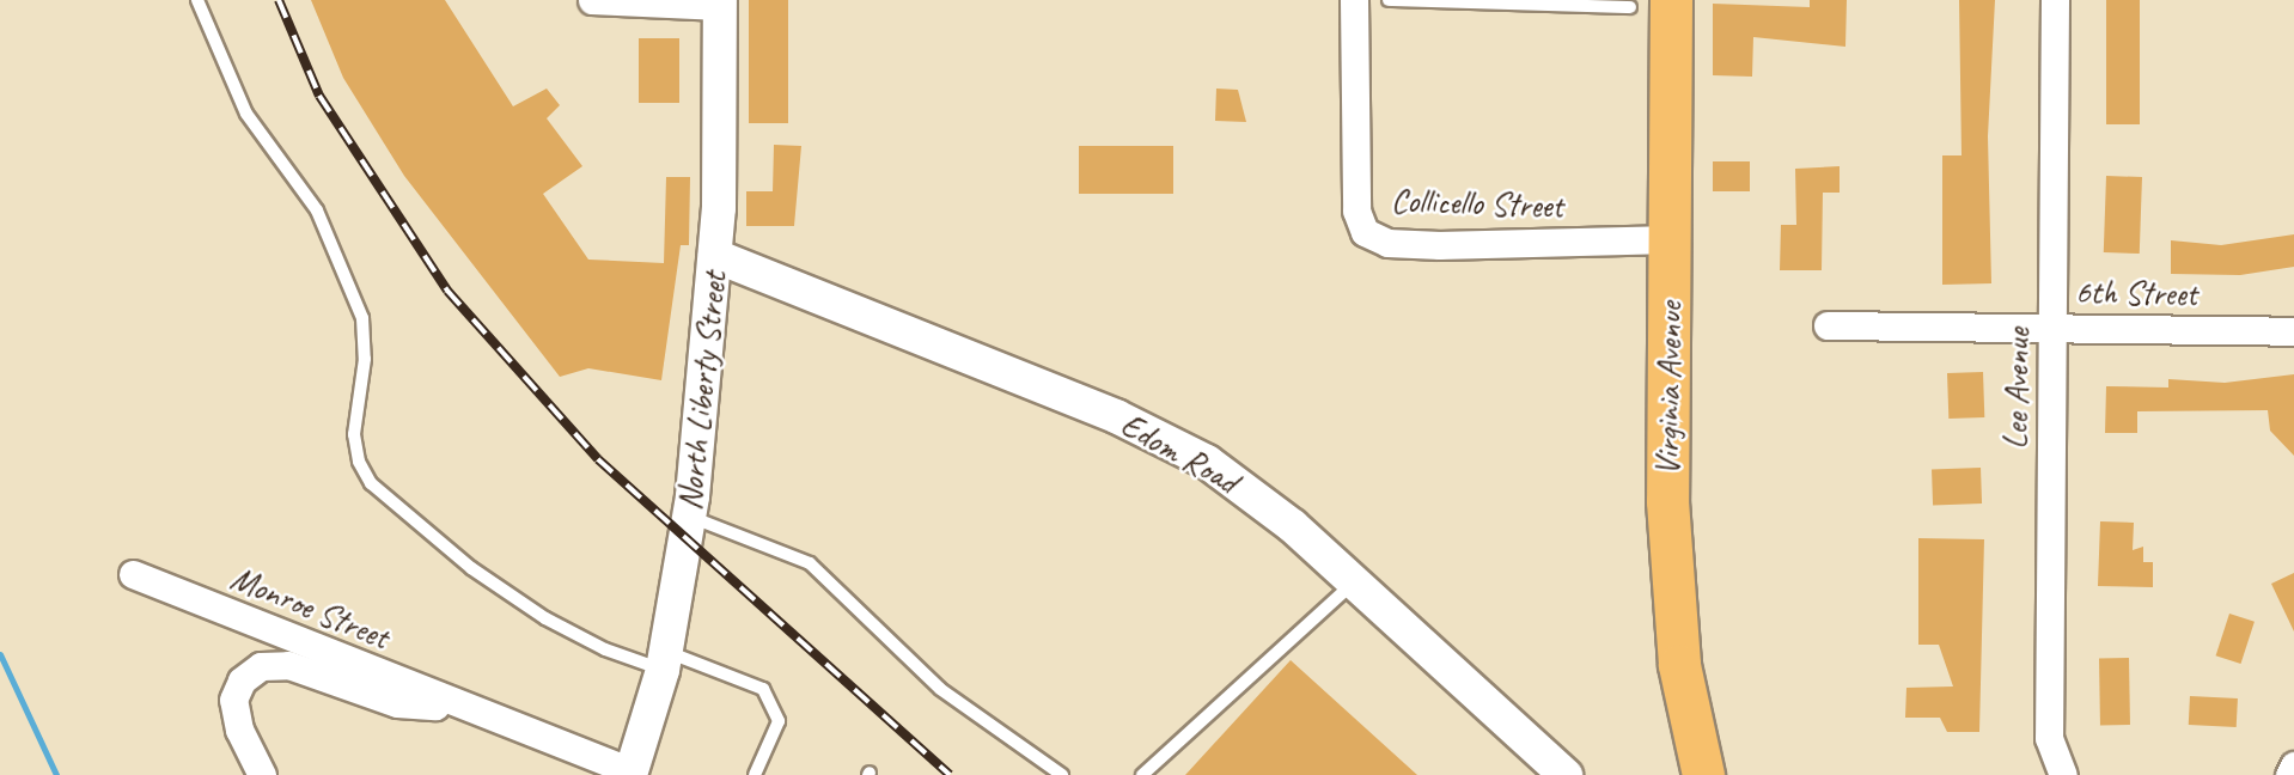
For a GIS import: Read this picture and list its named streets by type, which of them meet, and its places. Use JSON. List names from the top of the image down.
{
  "streets": {
    "main road": ["Virginia Avenue"],
    "street": [
      "Collicello Street",
      "6th Street",
      "Lee Avenue",
      "North Liberty Street",
      "Edom Road",
      "Monroe Street"
    ]
  },
  "crossings": [
    ["Collicello Street", "Virginia Avenue"],
    ["6th Street", "Lee Avenue"],
    ["North Liberty Street", "Edom Road"],
    ["North Liberty Street", "Monroe Street"]
  ]
}
